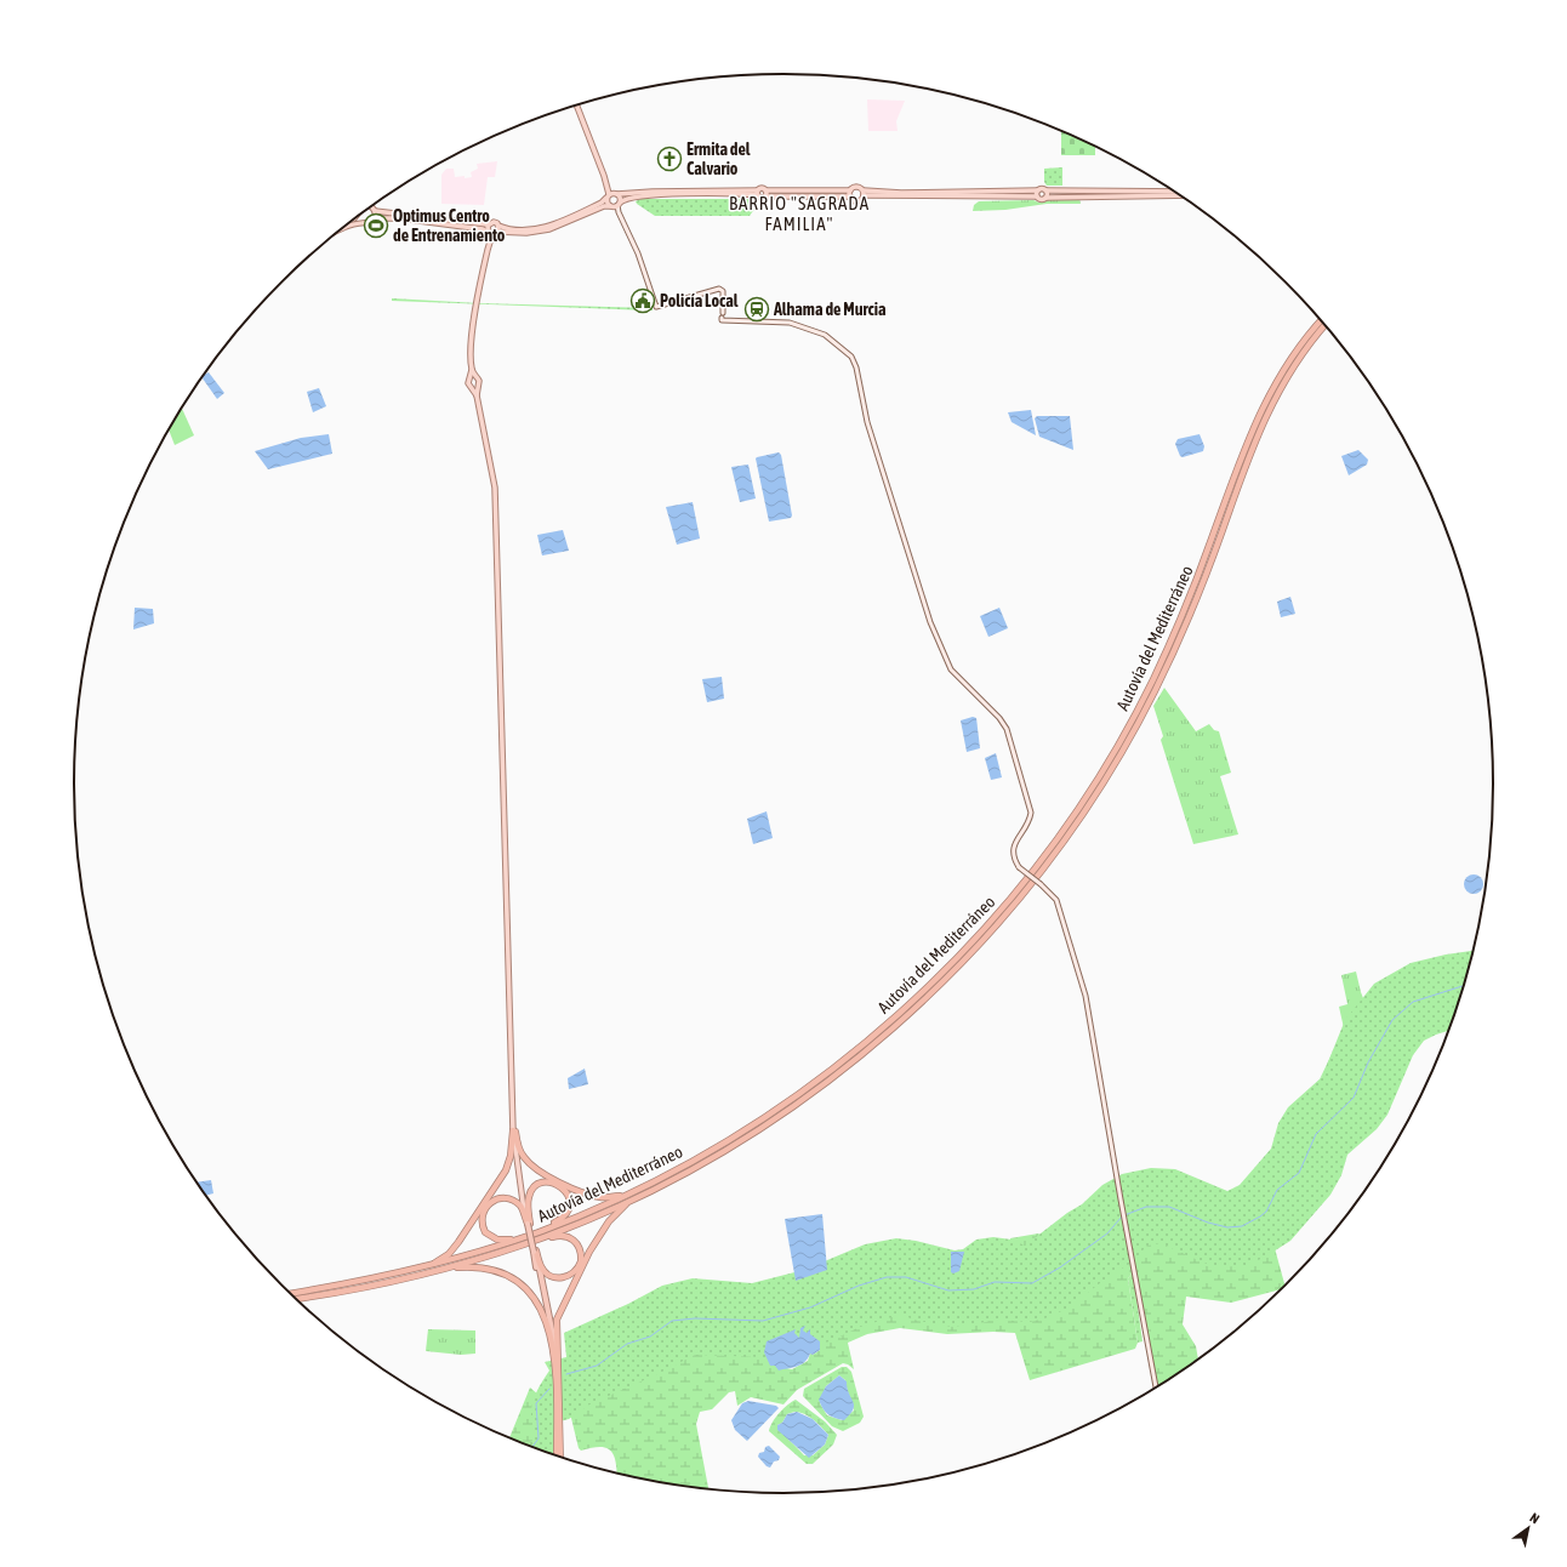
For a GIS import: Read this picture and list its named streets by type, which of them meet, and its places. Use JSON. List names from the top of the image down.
{
  "streets": {
    "highway": ["Autovía del Mediterráneo"]
  },
  "districts": ["BARRIO \"SAGRADA FAMILIA\""],
  "places": {
    "church": ["Ermita del Calvario"],
    "sports": ["Optimus Centro de Entrenamiento"],
    "public building": ["Policía Local"],
    "station": ["Alhama de Murcia"]
  },
  "north": "top right"
}
